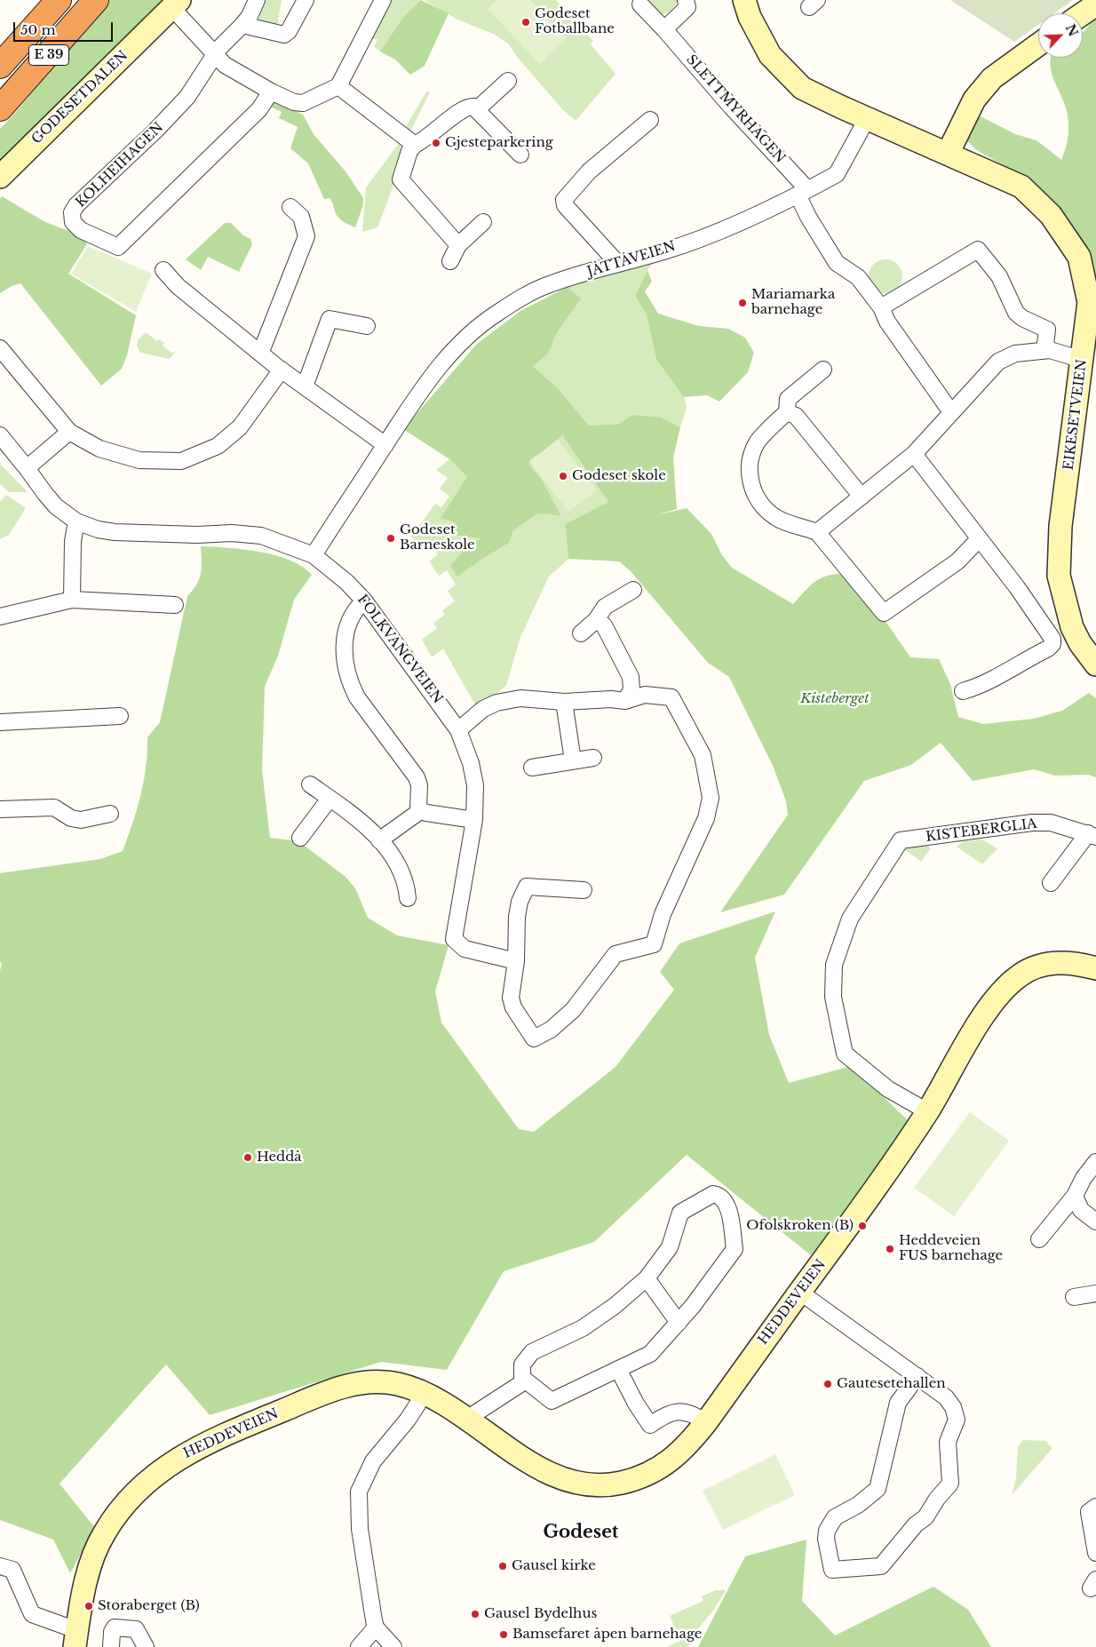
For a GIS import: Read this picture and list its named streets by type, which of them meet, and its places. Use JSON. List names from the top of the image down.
{
  "streets": {
    "highway": ["E 39"],
    "street": [
      "GODESETDALEN",
      "SLETTMYRHAGEN",
      "KOLHEIHAGEN",
      "JÅTTÅVEIEN",
      "EIKESETVEIEN",
      "FOLKVANGVEIEN",
      "KISTEBERGLIA",
      "HEDDEVEIEN"
    ]
  },
  "crossings": [
    ["SLETTMYRHAGEN", "JÅTTÅVEIEN"],
    ["JÅTTÅVEIEN", "EIKESETVEIEN"],
    ["JÅTTÅVEIEN", "FOLKVANGVEIEN"],
    ["KISTEBERGLIA", "HEDDEVEIEN"]
  ],
  "districts": ["Godeset"],
  "parks": ["Kisteberget"],
  "places": [
    "Godeset Fotballbane",
    "Gjesteparkering",
    "Mariamarka barnehage",
    "Godeset skole",
    "Godeset Barneskole",
    "Heddå",
    "Ofolskroken (B)",
    "Heddeveien FUS barnehage",
    "Gautesetehallen",
    "Gausel kirke",
    "Storaberget (B)",
    "Gausel Bydelhus",
    "Bamsefaret åpen barnehage"
  ],
  "scale_bar": "50 m",
  "north": "top right"
}
